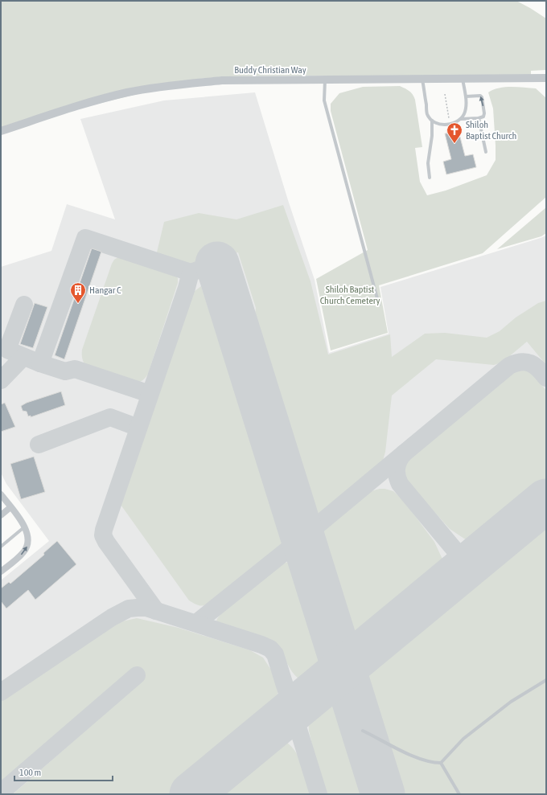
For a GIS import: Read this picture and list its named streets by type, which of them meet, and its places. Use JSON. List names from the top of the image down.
{
  "streets": {
    "street": ["Buddy Christian Way"]
  },
  "parks": ["Shiloh Baptist Church Cemetery"],
  "places": {
    "church": ["Shiloh Baptist Church"],
    "building": ["Hangar C"]
  },
  "scale_bar": "100 m"
}
